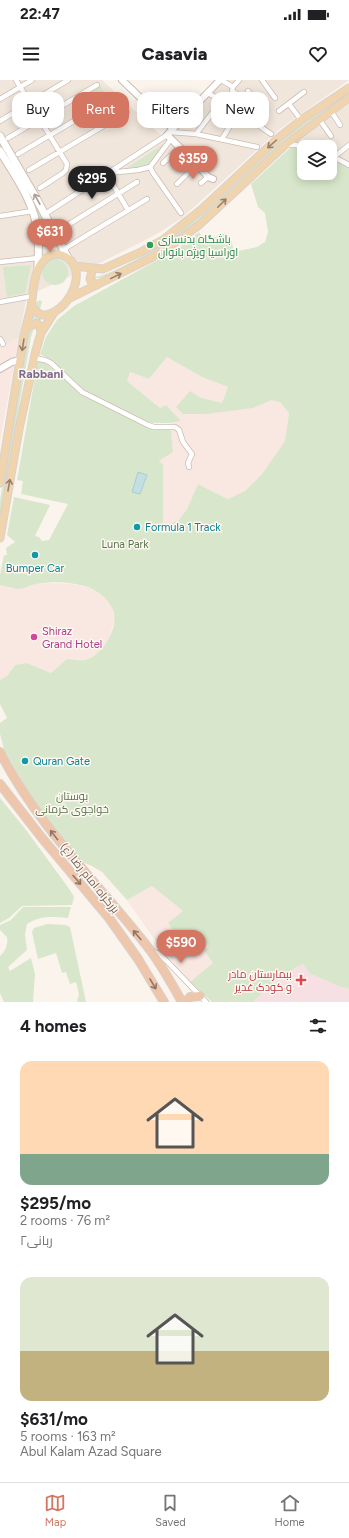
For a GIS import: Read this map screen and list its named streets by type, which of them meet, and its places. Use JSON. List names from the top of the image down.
{
  "streets": {
    "highway": ["بزرگراه امام رضا (ع)"]
  },
  "districts": ["Rabbani"],
  "parks": ["Luna Park", "بوستان خواجوی کرمانی"],
  "places": {
    "other": [
      "باشگاه بدنسازی اوراسیا ویژه بانوان",
      "Formula 1 Track",
      "Bumper Car",
      "Shiraz Grand Hotel",
      "Quran Gate"
    ],
    "health": ["ببمارستان مادر و کودک غدیر"]
  },
  "page": {
    "status": "22:47",
    "header": "Casavia",
    "chip": [
      "Buy",
      "Rent",
      "Filters",
      "New"
    ],
    "price": [
      "$359",
      "$295",
      "$631",
      "$590"
    ],
    "heading": "4 homes",
    "list": [
      {
        "name": "$295/mo",
        "note": "2 rooms · 76 m² · ربانی۲"
      },
      {
        "name": "$631/mo",
        "note": "5 rooms · 163 m² · Abul Kalam Azad Square"
      }
    ],
    "tabs": ["Map", "Saved", "Home"]
  }
}
